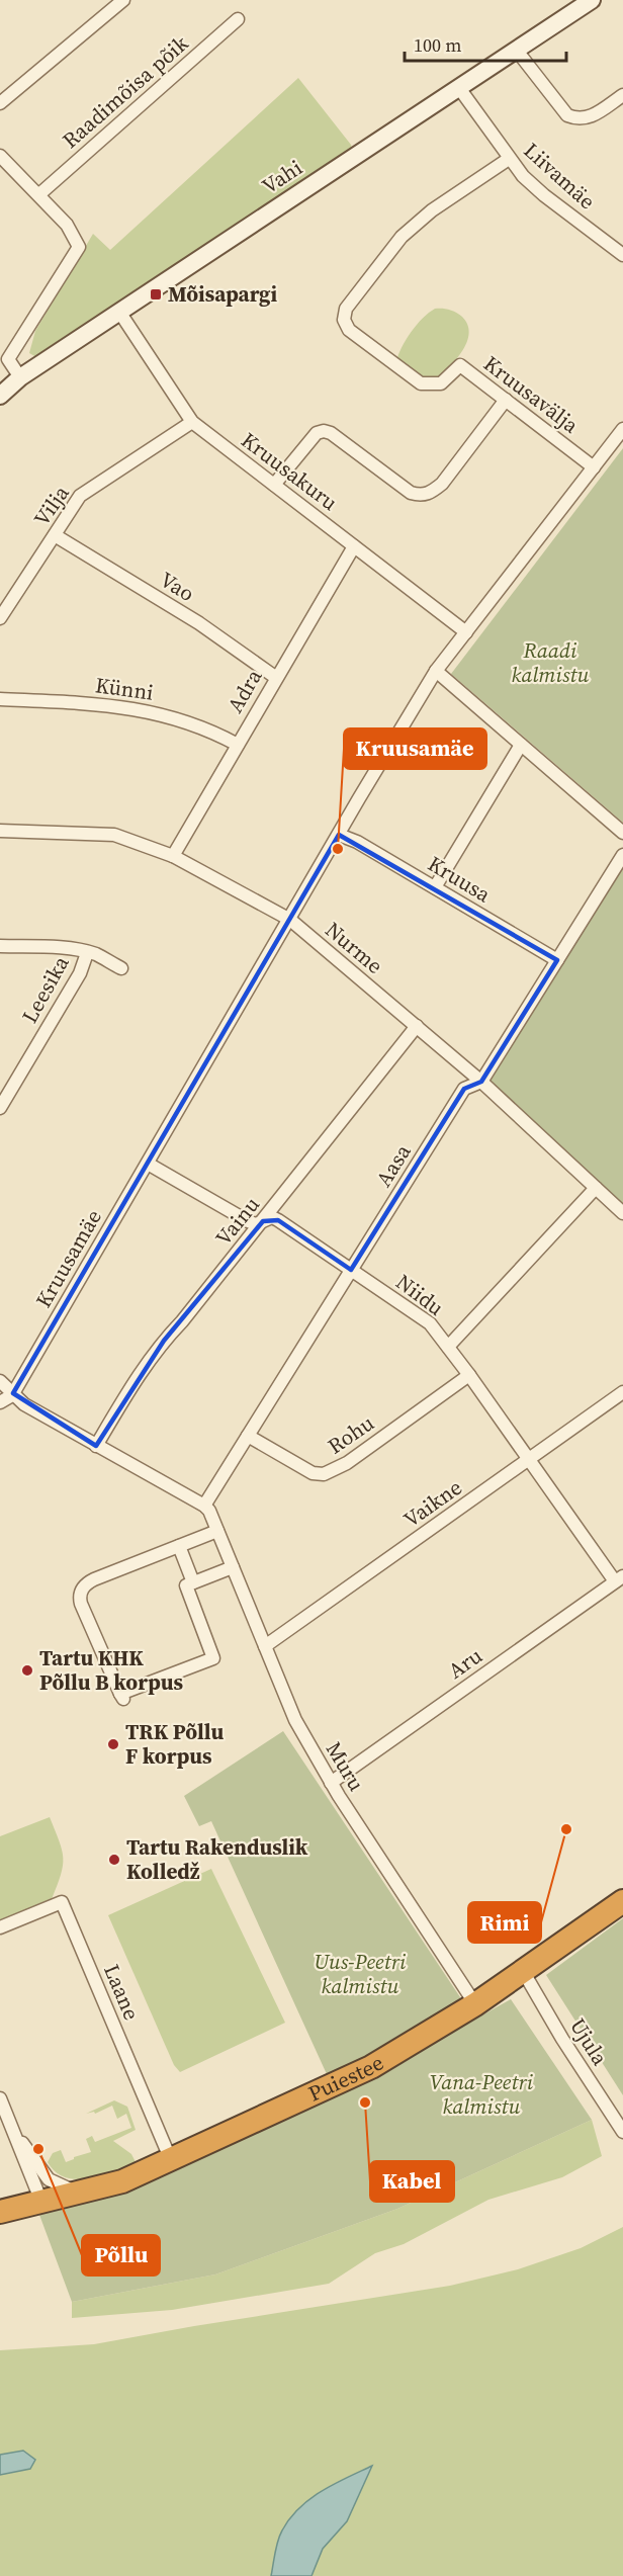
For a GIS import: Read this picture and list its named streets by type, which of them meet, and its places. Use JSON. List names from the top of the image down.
{
  "streets": {
    "highway": ["Puiestee"],
    "street": [
      "Raadimõisa põik",
      "Liivamäe",
      "Vahi",
      "Kruusavälja",
      "Kruusakuru",
      "Vilja",
      "Vao",
      "Künni",
      "Adra",
      "Kruusa",
      "Nurme",
      "Leesika",
      "Aasa",
      "Vainu",
      "Kruusamäe",
      "Niidu",
      "Rohu",
      "Vaikne",
      "Aru",
      "Muru",
      "Laane",
      "Ujula"
    ]
  },
  "crossings": [
    ["Liivamäe", "Vahi"],
    ["Liivamäe", "Kruusavälja"],
    ["Vahi", "Kruusakuru"],
    ["Kruusavälja", "Kruusamäe"],
    ["Kruusakuru", "Vilja"],
    ["Kruusakuru", "Adra"],
    ["Kruusakuru", "Kruusamäe"],
    ["Vilja", "Vao"],
    ["Vao", "Adra"],
    ["Künni", "Adra"],
    ["Adra", "Nurme"],
    ["Kruusa", "Aasa"],
    ["Kruusa", "Kruusamäe"],
    ["Nurme", "Aasa"],
    ["Nurme", "Vainu"],
    ["Nurme", "Kruusamäe"],
    ["Aasa", "Niidu"],
    ["Aasa", "Rohu"],
    ["Aasa", "Muru"],
    ["Vainu", "Niidu"],
    ["Kruusamäe", "Niidu"],
    ["Niidu", "Rohu"],
    ["Niidu", "Vaikne"],
    ["Niidu", "Aru"],
    ["Vaikne", "Muru"],
    ["Aru", "Muru"],
    ["Muru", "Puiestee"],
    ["Laane", "Puiestee"],
    ["Ujula", "Puiestee"]
  ],
  "parks": ["Raadi kalmistu", "Uus-Peetri kalmistu", "Vana-Peetri kalmistu"],
  "places": {
    "transit": ["Mõisapargi"],
    "other": [
      "Kruusamäe",
      "Tartu KHK Põllu B korpus",
      "TRK Põllu F korpus",
      "Rimi",
      "Tartu Rakenduslik Kolledž",
      "Kabel",
      "Põllu"
    ]
  },
  "scale_bar": "100 m"
}
